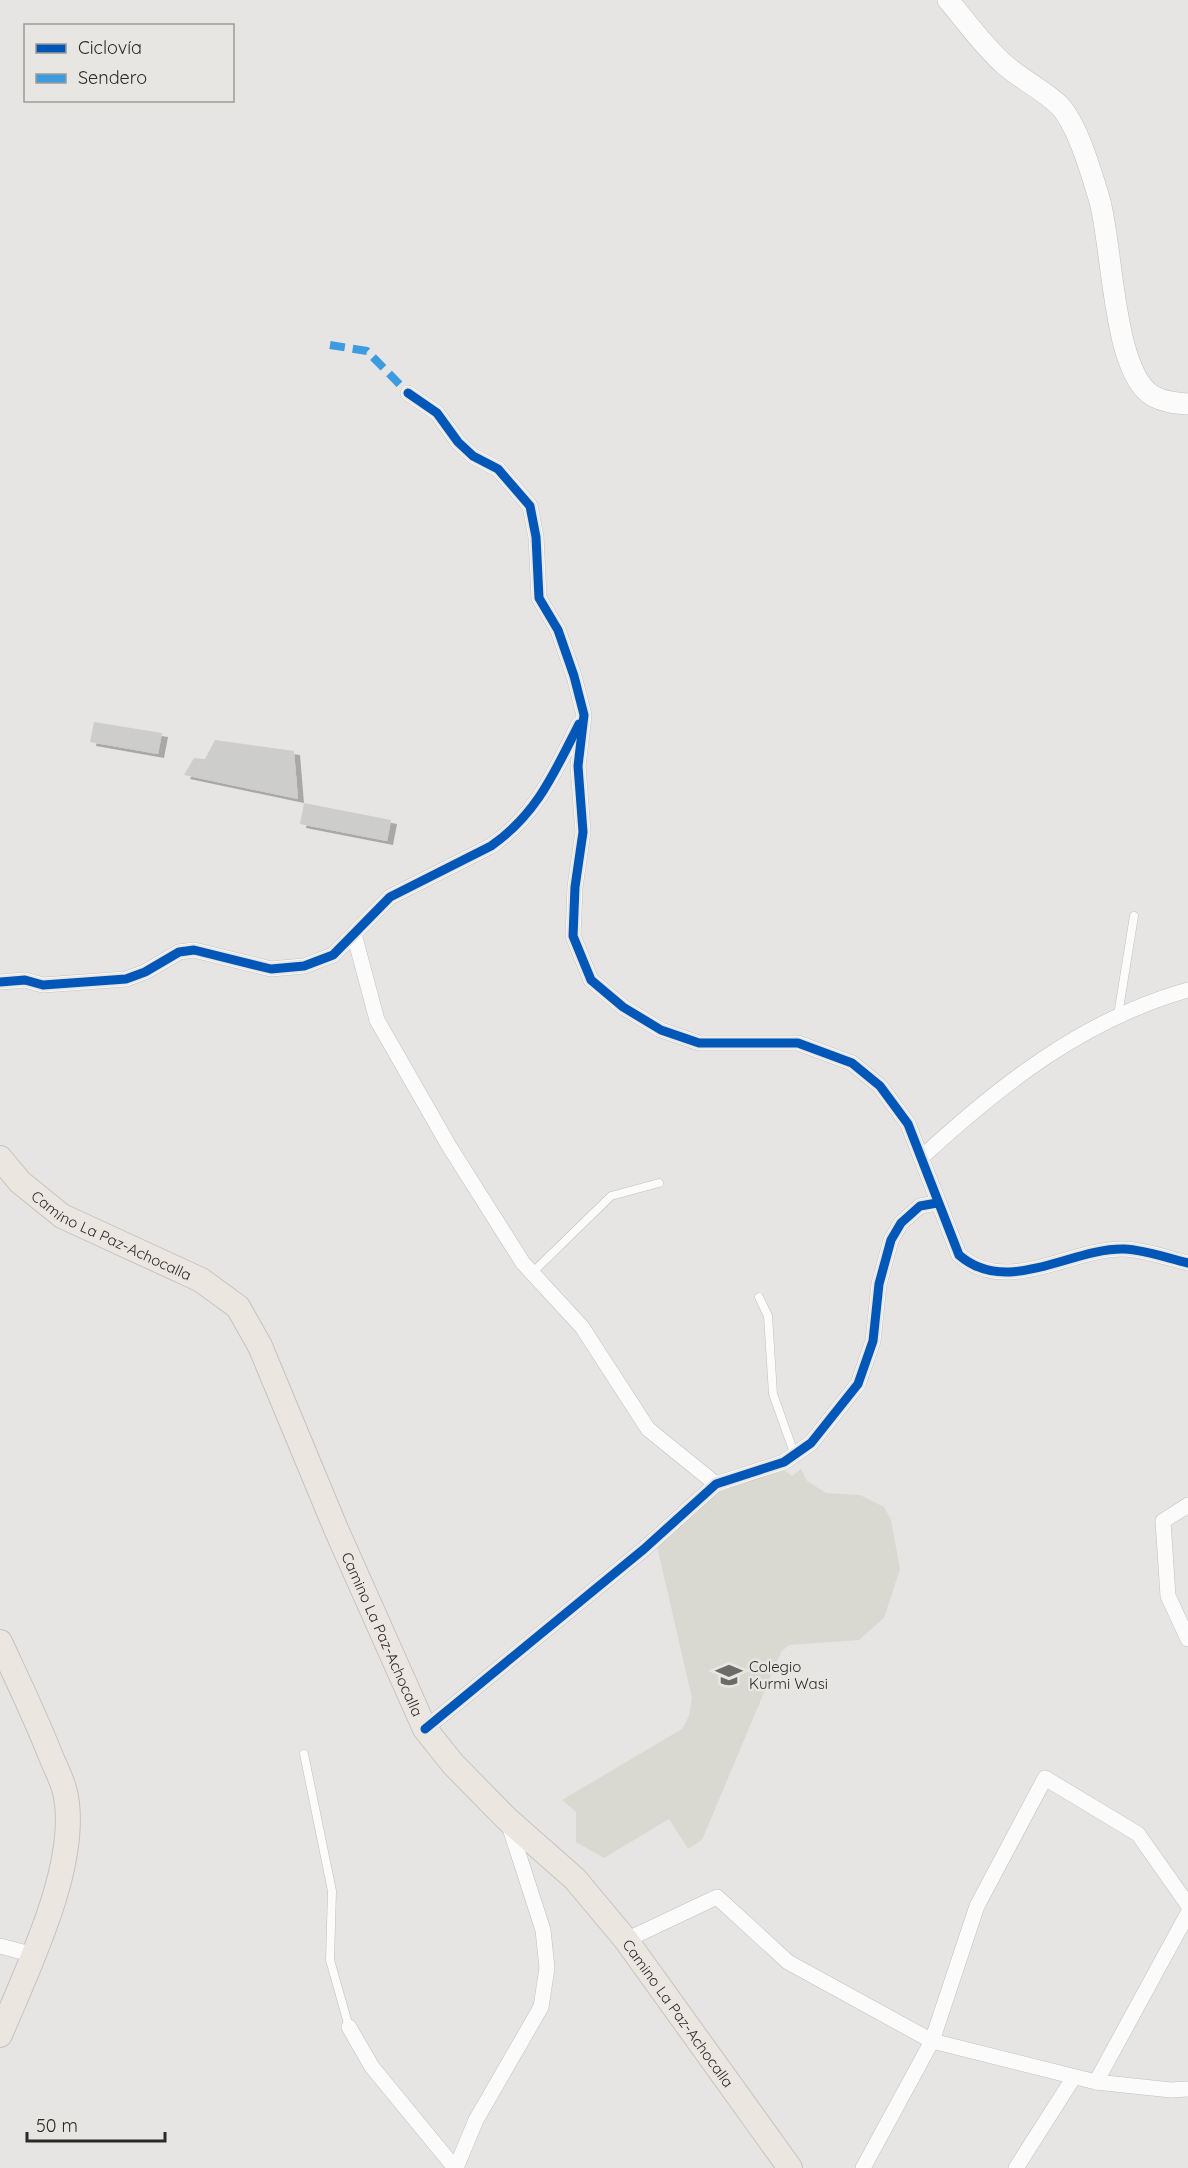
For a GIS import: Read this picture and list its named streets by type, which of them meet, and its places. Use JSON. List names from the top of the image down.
{
  "streets": {
    "main road": ["Camino La Paz-Achocalla"]
  },
  "places": {
    "school or university": ["Colegio Kurmi Wasi"]
  },
  "legend": ["Ciclovía", "Sendero"],
  "scale_bar": "50 m"
}
